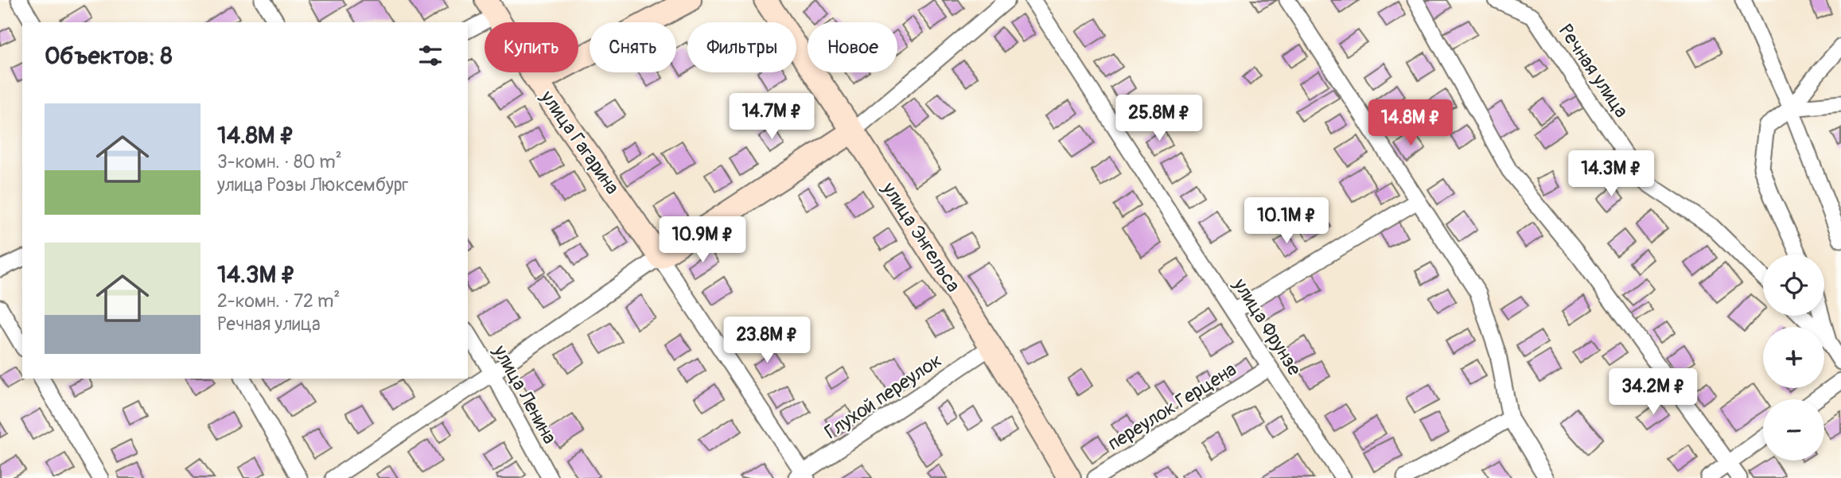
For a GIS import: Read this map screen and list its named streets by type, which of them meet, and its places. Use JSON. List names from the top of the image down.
{
  "streets": {
    "main road": ["улица Гагарина", "улица Энгельса"],
    "street": [
      "Речная улица",
      "улица Фрунзе",
      "улица Ленина",
      "Глухой переулок",
      "переулок Герцена"
    ]
  },
  "crossings": [
    ["улица Гагарина", "Глухой переулок"],
    ["улица Энгельса", "Глухой переулок"],
    ["улица Фрунзе", "переулок Герцена"]
  ],
  "page": {
    "chip": [
      "Купить",
      "Снять",
      "Фильтры",
      "Новое"
    ],
    "heading": "Объектов: 8",
    "list": [
      {
        "name": "14.8M ₽",
        "note": "3-комн. · 80 m² · улица Розы Люксембург"
      },
      {
        "name": "14.3M ₽",
        "note": "2-комн. · 72 m² · Речная улица"
      }
    ],
    "price": [
      "14.7M ₽",
      "25.8M ₽",
      "14.8M ₽",
      "14.3M ₽",
      "10.1M ₽",
      "10.9M ₽",
      "23.8M ₽",
      "34.2M ₽"
    ],
    "map_buttons": ["+", "−"]
  }
}
